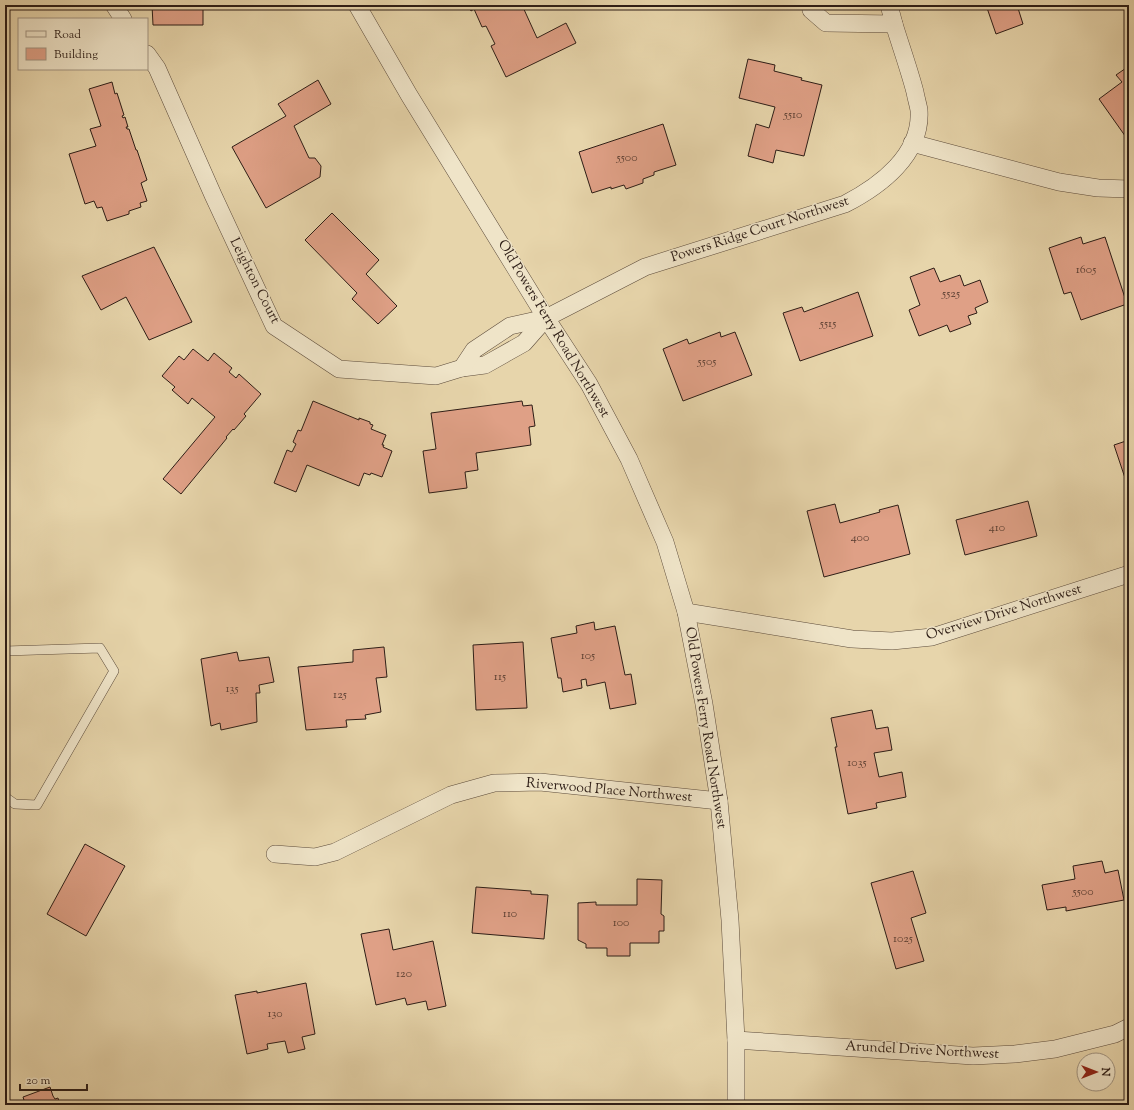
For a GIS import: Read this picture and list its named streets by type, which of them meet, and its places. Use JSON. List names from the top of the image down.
{
  "streets": {
    "street": [
      "Powers Ridge Court Northwest",
      "Leighton Court",
      "Old Powers Ferry Road Northwest",
      "Overview Drive Northwest",
      "Riverwood Place Northwest",
      "Arundel Drive Northwest"
    ]
  },
  "crossings": [
    ["Powers Ridge Court Northwest", "Leighton Court"],
    ["Powers Ridge Court Northwest", "Old Powers Ferry Road Northwest"],
    ["Leighton Court", "Old Powers Ferry Road Northwest"],
    ["Old Powers Ferry Road Northwest", "Overview Drive Northwest"],
    ["Old Powers Ferry Road Northwest", "Riverwood Place Northwest"],
    ["Old Powers Ferry Road Northwest", "Arundel Drive Northwest"]
  ],
  "house_numbers": [
    "5510",
    "5500",
    "1605",
    "5525",
    "5515",
    "5505",
    "410",
    "400",
    "105",
    "115",
    "135",
    "125",
    "1035",
    "5500",
    "110",
    "100",
    "1025",
    "120",
    "130"
  ],
  "legend": ["Road", "Building"],
  "scale_bar": "20 m",
  "north": "right"
}
